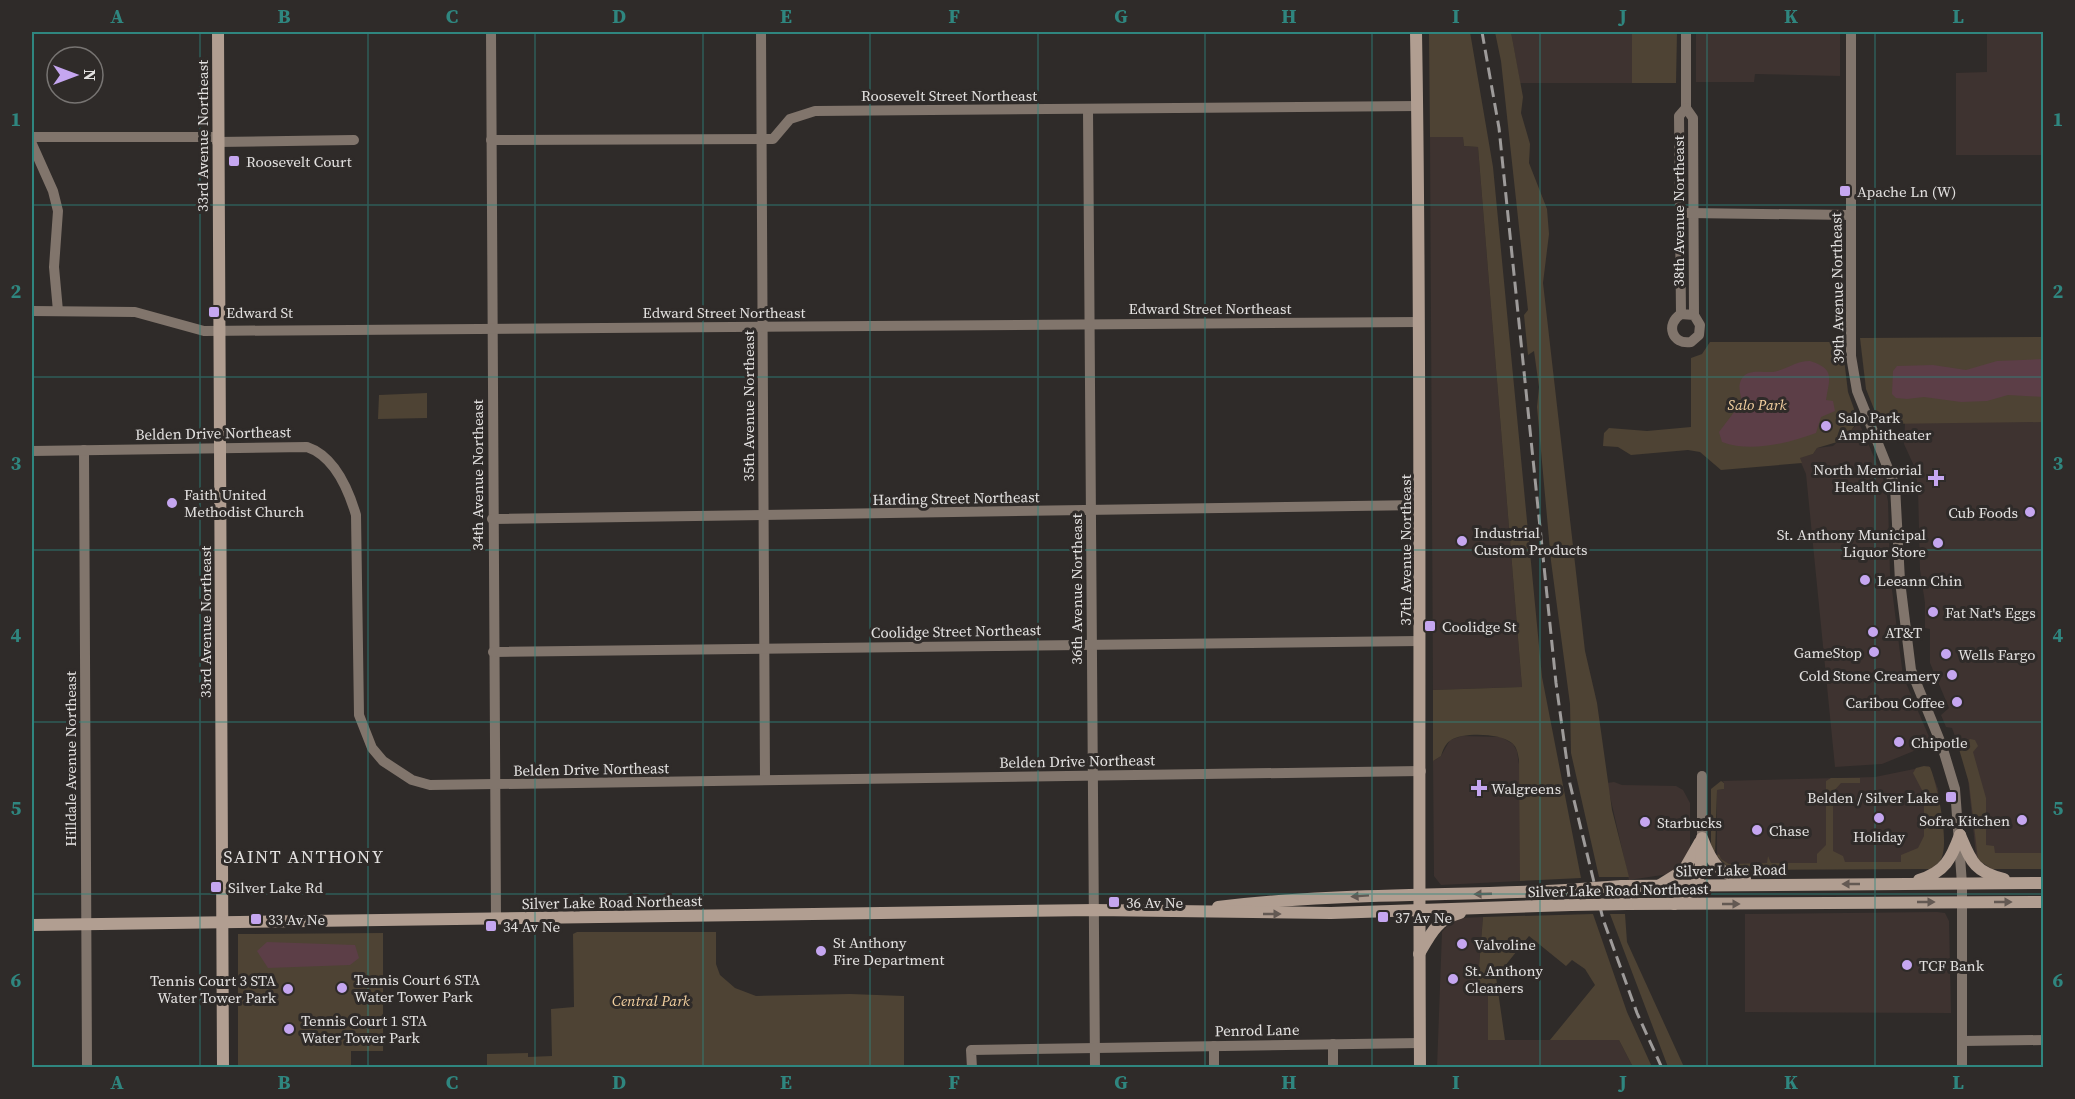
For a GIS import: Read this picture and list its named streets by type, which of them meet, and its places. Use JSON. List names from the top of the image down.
{
  "streets": {
    "main road": [
      "33rd Avenue Northeast",
      "37th Avenue Northeast",
      "Silver Lake Road",
      "Silver Lake Road Northeast"
    ],
    "street": [
      "Roosevelt Street Northeast",
      "38th Avenue Northeast",
      "39th Avenue Northeast",
      "Edward Street Northeast",
      "35th Avenue Northeast",
      "Belden Drive Northeast",
      "34th Avenue Northeast",
      "Harding Street Northeast",
      "36th Avenue Northeast",
      "Coolidge Street Northeast",
      "Hilldale Avenue Northeast",
      "Penrod Lane"
    ]
  },
  "crossings": [
    ["Roosevelt Street Northeast", "35th Avenue Northeast"],
    ["Roosevelt Street Northeast", "34th Avenue Northeast"],
    ["Roosevelt Street Northeast", "37th Avenue Northeast"],
    ["Roosevelt Street Northeast", "36th Avenue Northeast"],
    ["33rd Avenue Northeast", "Edward Street Northeast"],
    ["33rd Avenue Northeast", "Belden Drive Northeast"],
    ["33rd Avenue Northeast", "Silver Lake Road Northeast"],
    ["39th Avenue Northeast", "Silver Lake Road"],
    ["39th Avenue Northeast", "Silver Lake Road Northeast"],
    ["Edward Street Northeast", "35th Avenue Northeast"],
    ["Edward Street Northeast", "34th Avenue Northeast"],
    ["Edward Street Northeast", "37th Avenue Northeast"],
    ["Edward Street Northeast", "36th Avenue Northeast"],
    ["35th Avenue Northeast", "Belden Drive Northeast"],
    ["35th Avenue Northeast", "Harding Street Northeast"],
    ["35th Avenue Northeast", "Coolidge Street Northeast"],
    ["Belden Drive Northeast", "34th Avenue Northeast"],
    ["Belden Drive Northeast", "37th Avenue Northeast"],
    ["Belden Drive Northeast", "36th Avenue Northeast"],
    ["Belden Drive Northeast", "Hilldale Avenue Northeast"],
    ["34th Avenue Northeast", "Harding Street Northeast"],
    ["34th Avenue Northeast", "Coolidge Street Northeast"],
    ["34th Avenue Northeast", "Silver Lake Road Northeast"],
    ["Harding Street Northeast", "37th Avenue Northeast"],
    ["Harding Street Northeast", "36th Avenue Northeast"],
    ["37th Avenue Northeast", "Coolidge Street Northeast"],
    ["37th Avenue Northeast", "Silver Lake Road"],
    ["37th Avenue Northeast", "Silver Lake Road Northeast"],
    ["37th Avenue Northeast", "Penrod Lane"],
    ["36th Avenue Northeast", "Coolidge Street Northeast"],
    ["36th Avenue Northeast", "Silver Lake Road Northeast"],
    ["36th Avenue Northeast", "Penrod Lane"],
    ["Hilldale Avenue Northeast", "Silver Lake Road Northeast"],
    ["Silver Lake Road", "Silver Lake Road Northeast"]
  ],
  "one_way": ["Silver Lake Road"],
  "districts": ["SAINT ANTHONY"],
  "parks": ["Salo Park", "Central Park"],
  "places": {
    "transit": [
      "Roosevelt Court",
      "Apache Ln (W)",
      "Edward St",
      "Coolidge St",
      "Belden / Silver Lake",
      "Silver Lake Rd",
      "36 Av Ne",
      "37 Av Ne",
      "33 Av Ne",
      "34 Av Ne"
    ],
    "other": [
      "Salo Park Amphitheater",
      "Faith United Methodist Church",
      "Cub Foods",
      "Industrial Custom Products",
      "St. Anthony Municipal Liquor Store",
      "Leeann Chin",
      "Fat Nat's Eggs",
      "AT&T",
      "GameStop",
      "Wells Fargo",
      "Cold Stone Creamery",
      "Caribou Coffee",
      "Chipotle",
      "Holiday",
      "Sofra Kitchen",
      "Starbucks",
      "Chase",
      "Valvoline",
      "St Anthony Fire Department",
      "TCF Bank",
      "St. Anthony Cleaners",
      "Tennis Court 6 STA Water Tower Park",
      "Tennis Court 3 STA Water Tower Park",
      "Tennis Court 1 STA Water Tower Park"
    ],
    "health": ["North Memorial Health Clinic", "Walgreens"]
  },
  "north": "right",
  "grid": {
    "columns": [
      "A",
      "B",
      "C",
      "D",
      "E",
      "F",
      "G",
      "H",
      "I",
      "J",
      "K",
      "L"
    ],
    "rows": [
      "1",
      "2",
      "3",
      "4",
      "5",
      "6"
    ]
  }
}
